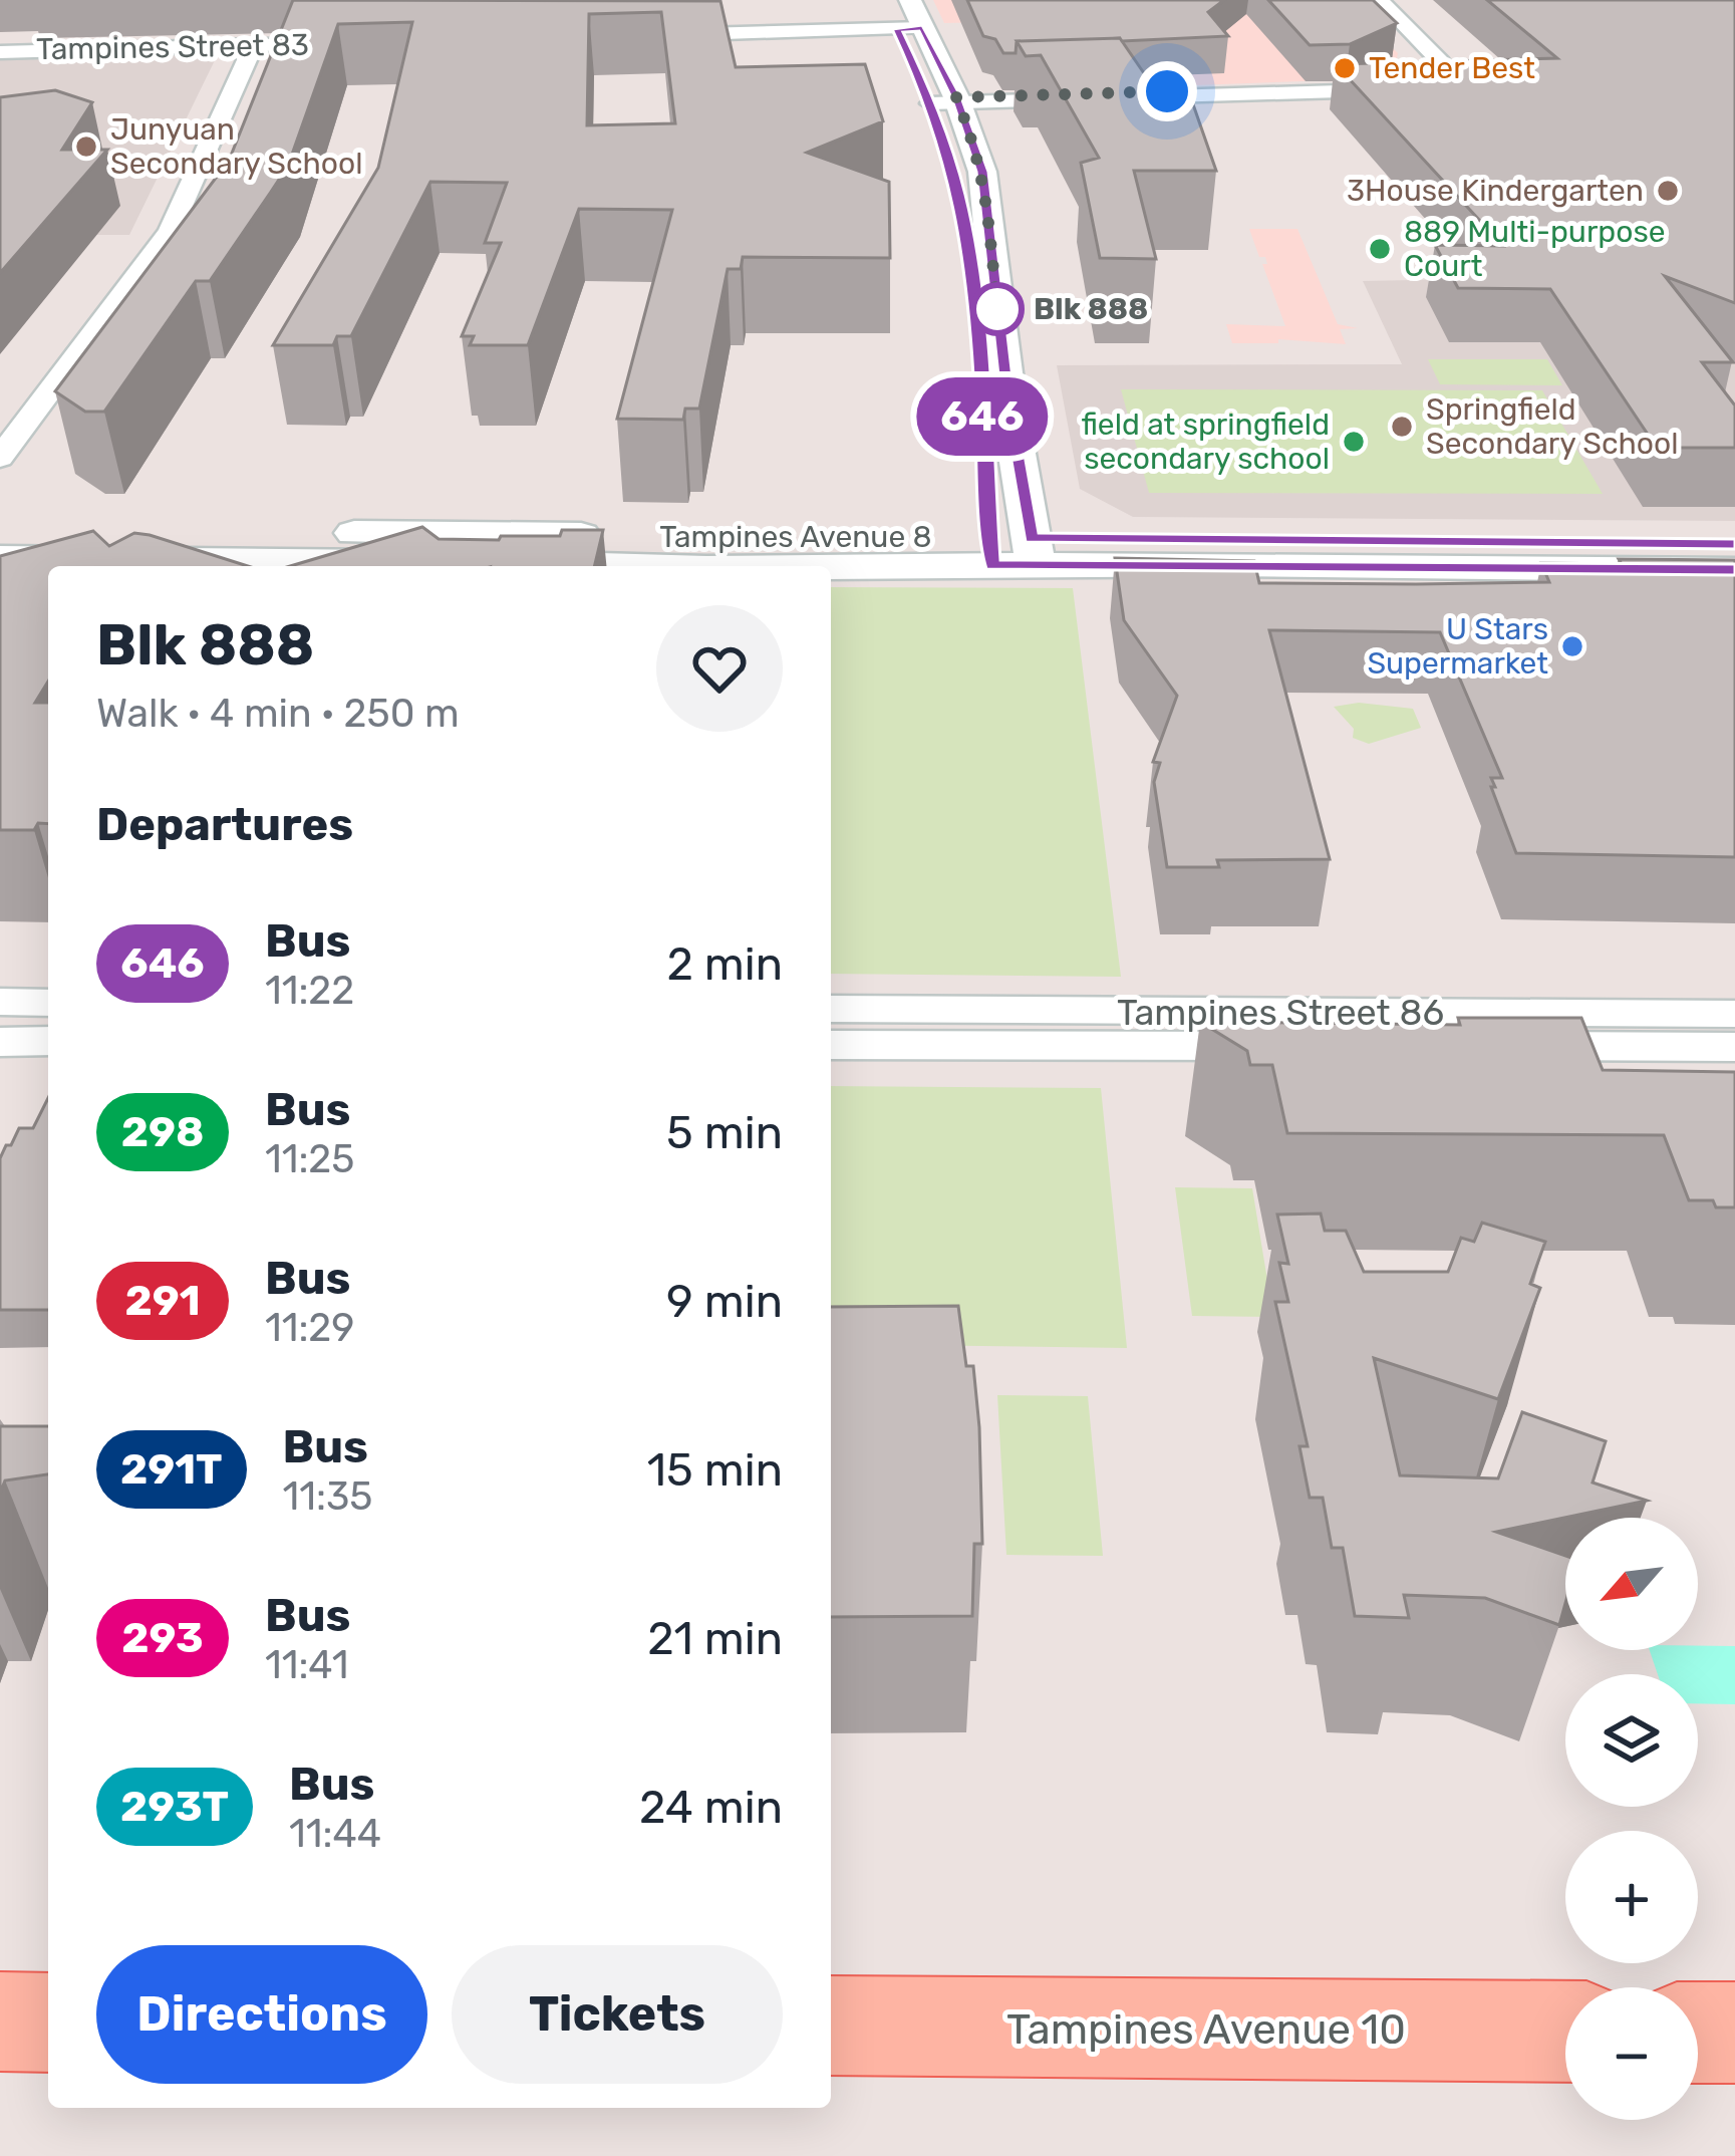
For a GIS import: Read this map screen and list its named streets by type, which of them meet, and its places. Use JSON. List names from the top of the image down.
{
  "streets": {
    "main road": ["Tampines Avenue 10"],
    "street": ["Tampines Street 83", "Tampines Avenue 8", "Tampines Street 86"]
  },
  "places": [
    "Tender Best",
    "Junyuan Secondary School",
    "3House Kindergarten",
    "889 Multi-purpose Court",
    "Blk 888",
    "Springfield Secondary School",
    "field at springfield secondary school",
    "U Stars Supermarket"
  ],
  "lines": ["bus line 646"],
  "north": "bottom left",
  "page": {
    "on_map": "646",
    "heading": [
      ["Blk 888", "Walk · 4 min · 250 m"],
      "Departures"
    ],
    "list": [
      {
        "mark": "646",
        "name": "Bus",
        "note": "11:22",
        "value": "2 min"
      },
      {
        "mark": "298",
        "name": "Bus",
        "note": "11:25",
        "value": "5 min"
      },
      {
        "mark": "291",
        "name": "Bus",
        "note": "11:29",
        "value": "9 min"
      },
      {
        "mark": "291T",
        "name": "Bus",
        "note": "11:35",
        "value": "15 min"
      },
      {
        "mark": "293",
        "name": "Bus",
        "note": "11:41",
        "value": "21 min"
      },
      {
        "mark": "293T",
        "name": "Bus",
        "note": "11:44",
        "value": "24 min"
      }
    ],
    "map_buttons": ["+", "−"],
    "buttons": ["Directions", "Tickets"]
  }
}
